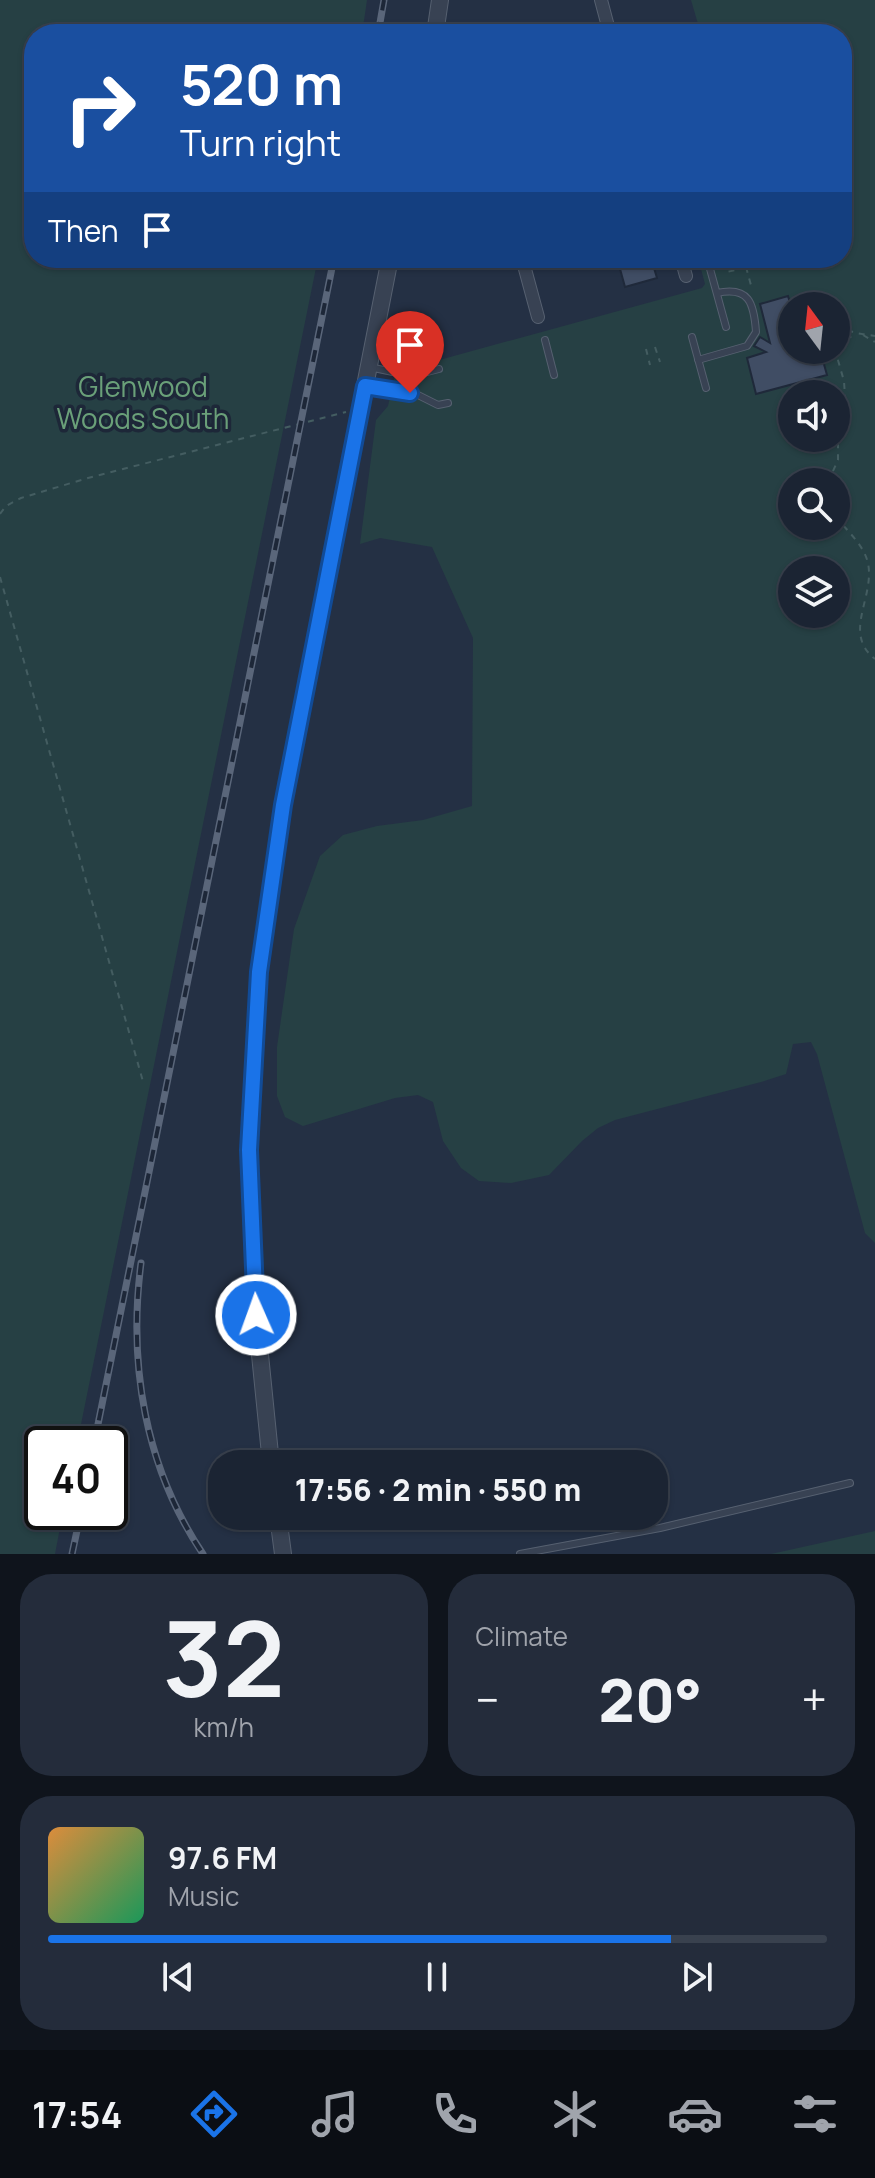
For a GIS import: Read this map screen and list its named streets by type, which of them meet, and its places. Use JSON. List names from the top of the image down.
{
  "parks": ["Glenwood Woods South"],
  "north": "top",
  "page": {
    "turn": ["520 m", "Turn right"],
    "then": "Then",
    "limit": "40",
    "trip": "17:56 · 2 min · 550 m",
    "tile": [
      ["32", "km/h"],
      "Climate"
    ],
    "heat": ["−", "20°", "+"],
    "song": ["97.6 FM", "Music"],
    "tabs": "17:54"
  }
}
